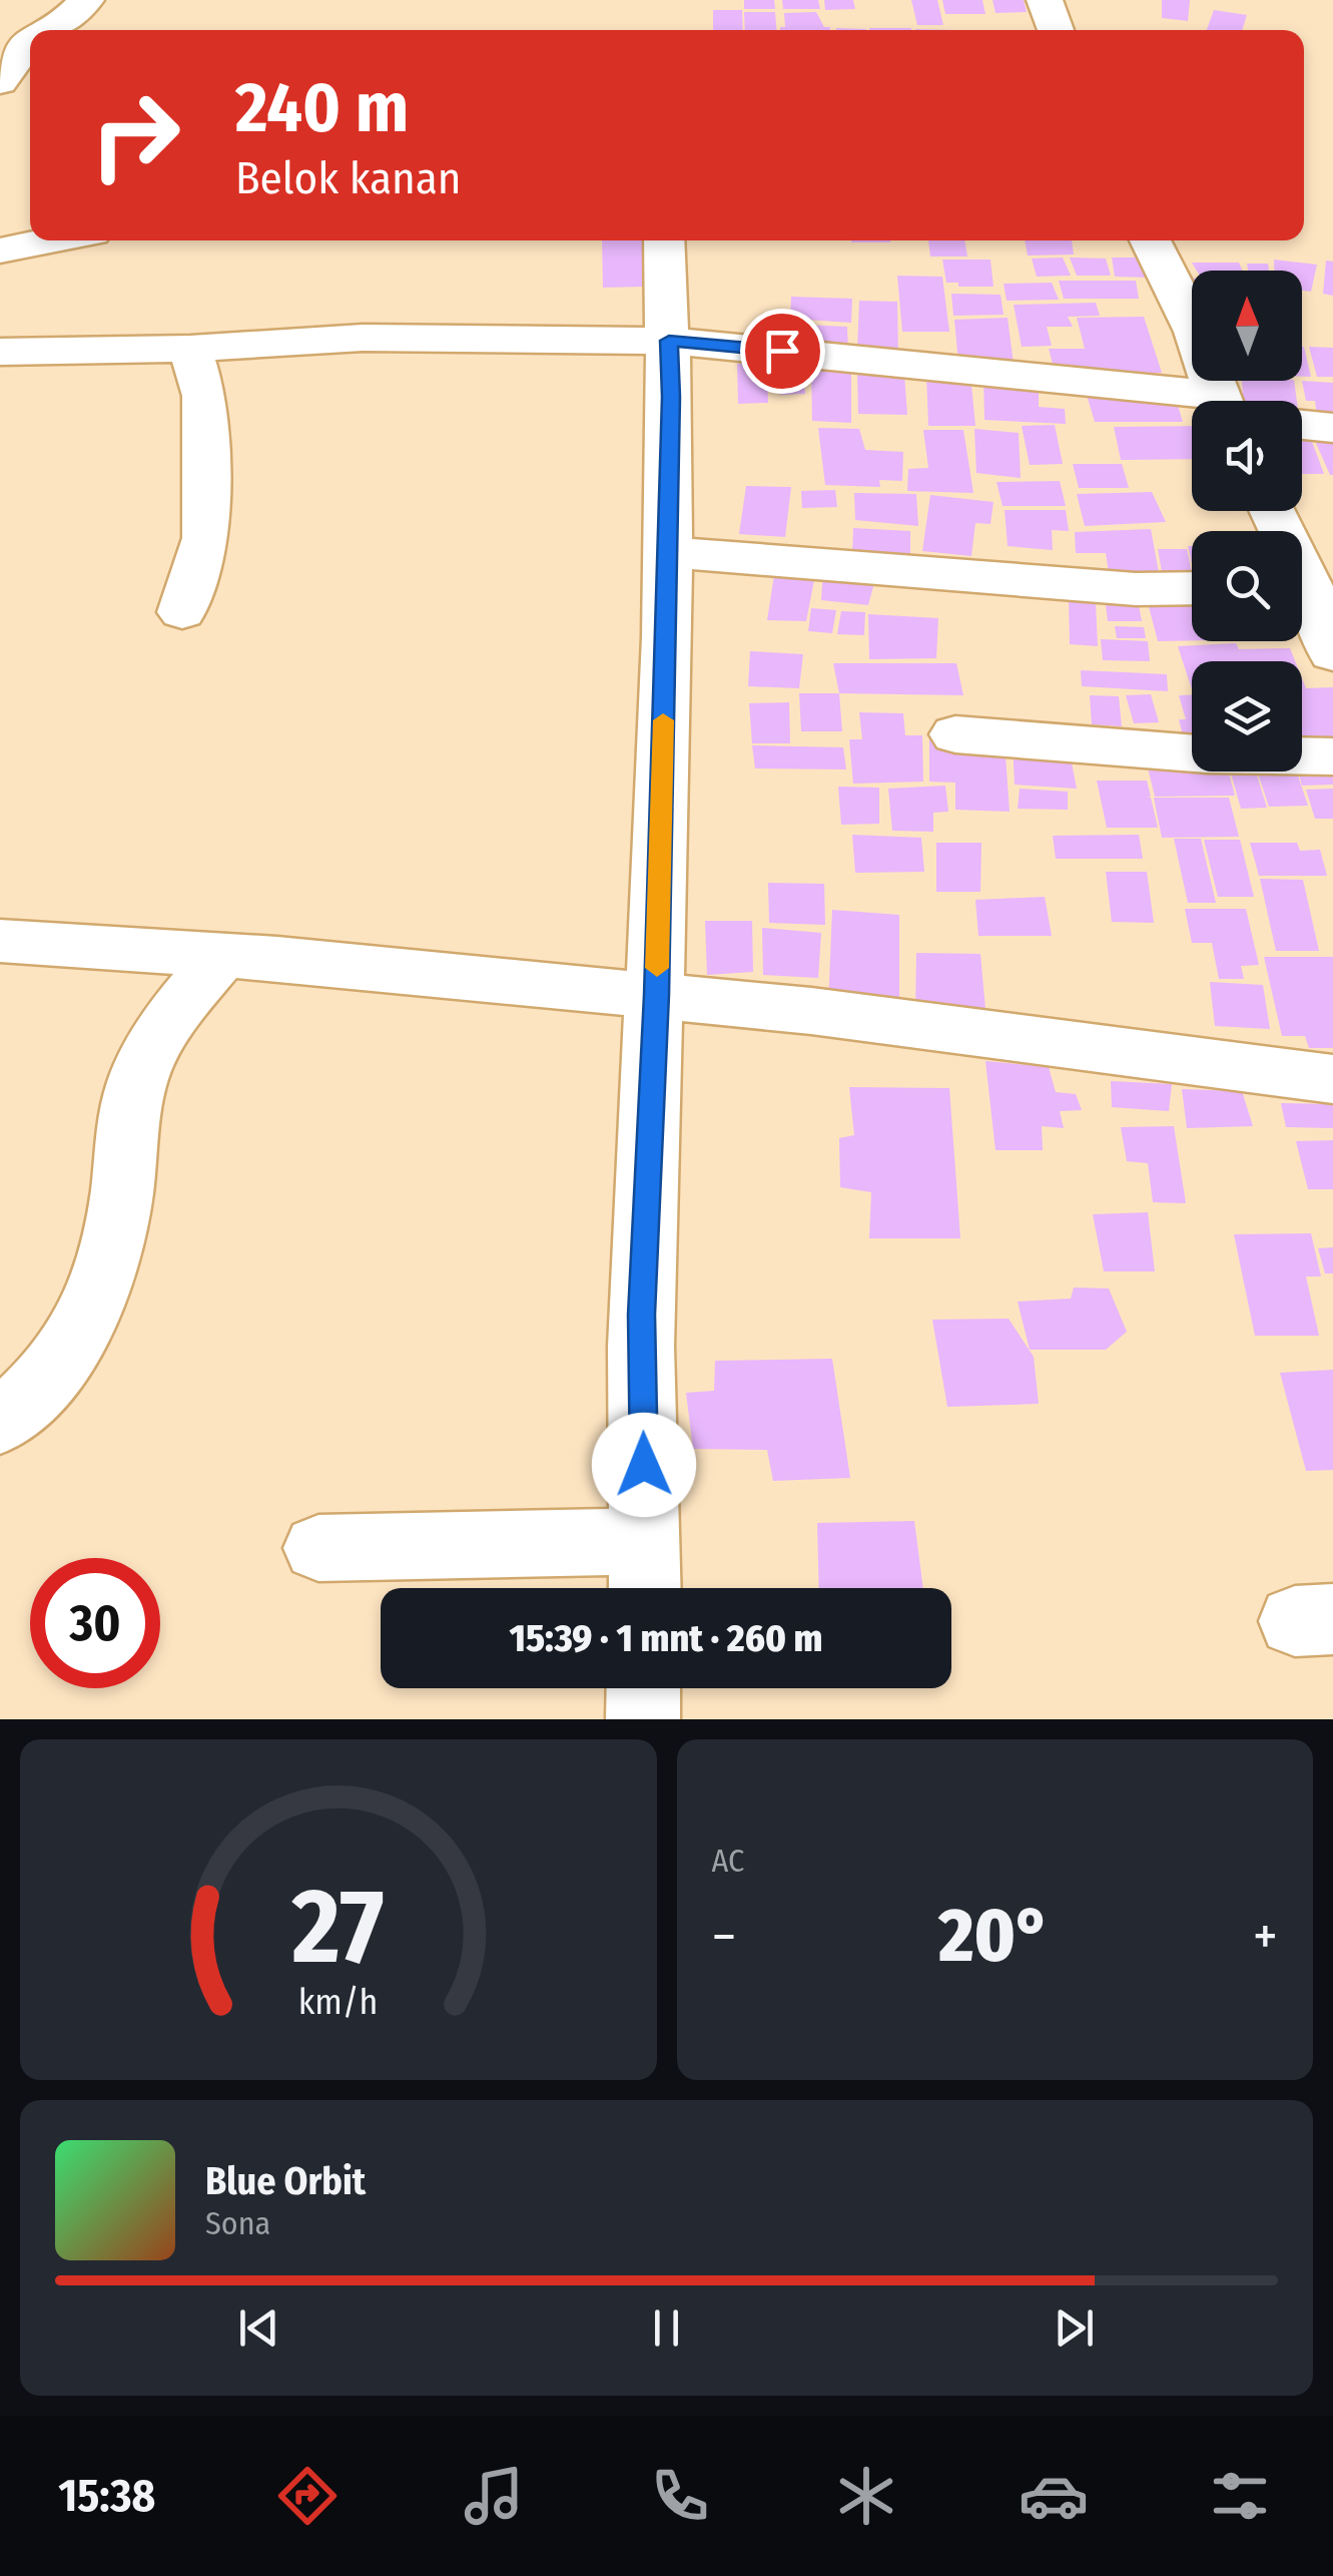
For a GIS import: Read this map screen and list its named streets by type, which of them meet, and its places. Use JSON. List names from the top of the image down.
{
  "north": "top",
  "page": {
    "turn": ["240 m", "Belok kanan"],
    "limit": "30",
    "trip": "15:39 · 1 mnt · 260 m",
    "tile": "AC",
    "heat": ["−", "20°", "+"],
    "song": ["Blue Orbit", "Sona"],
    "tabs": "15:38",
    "gauge": ["27", "km/h"]
  }
}
